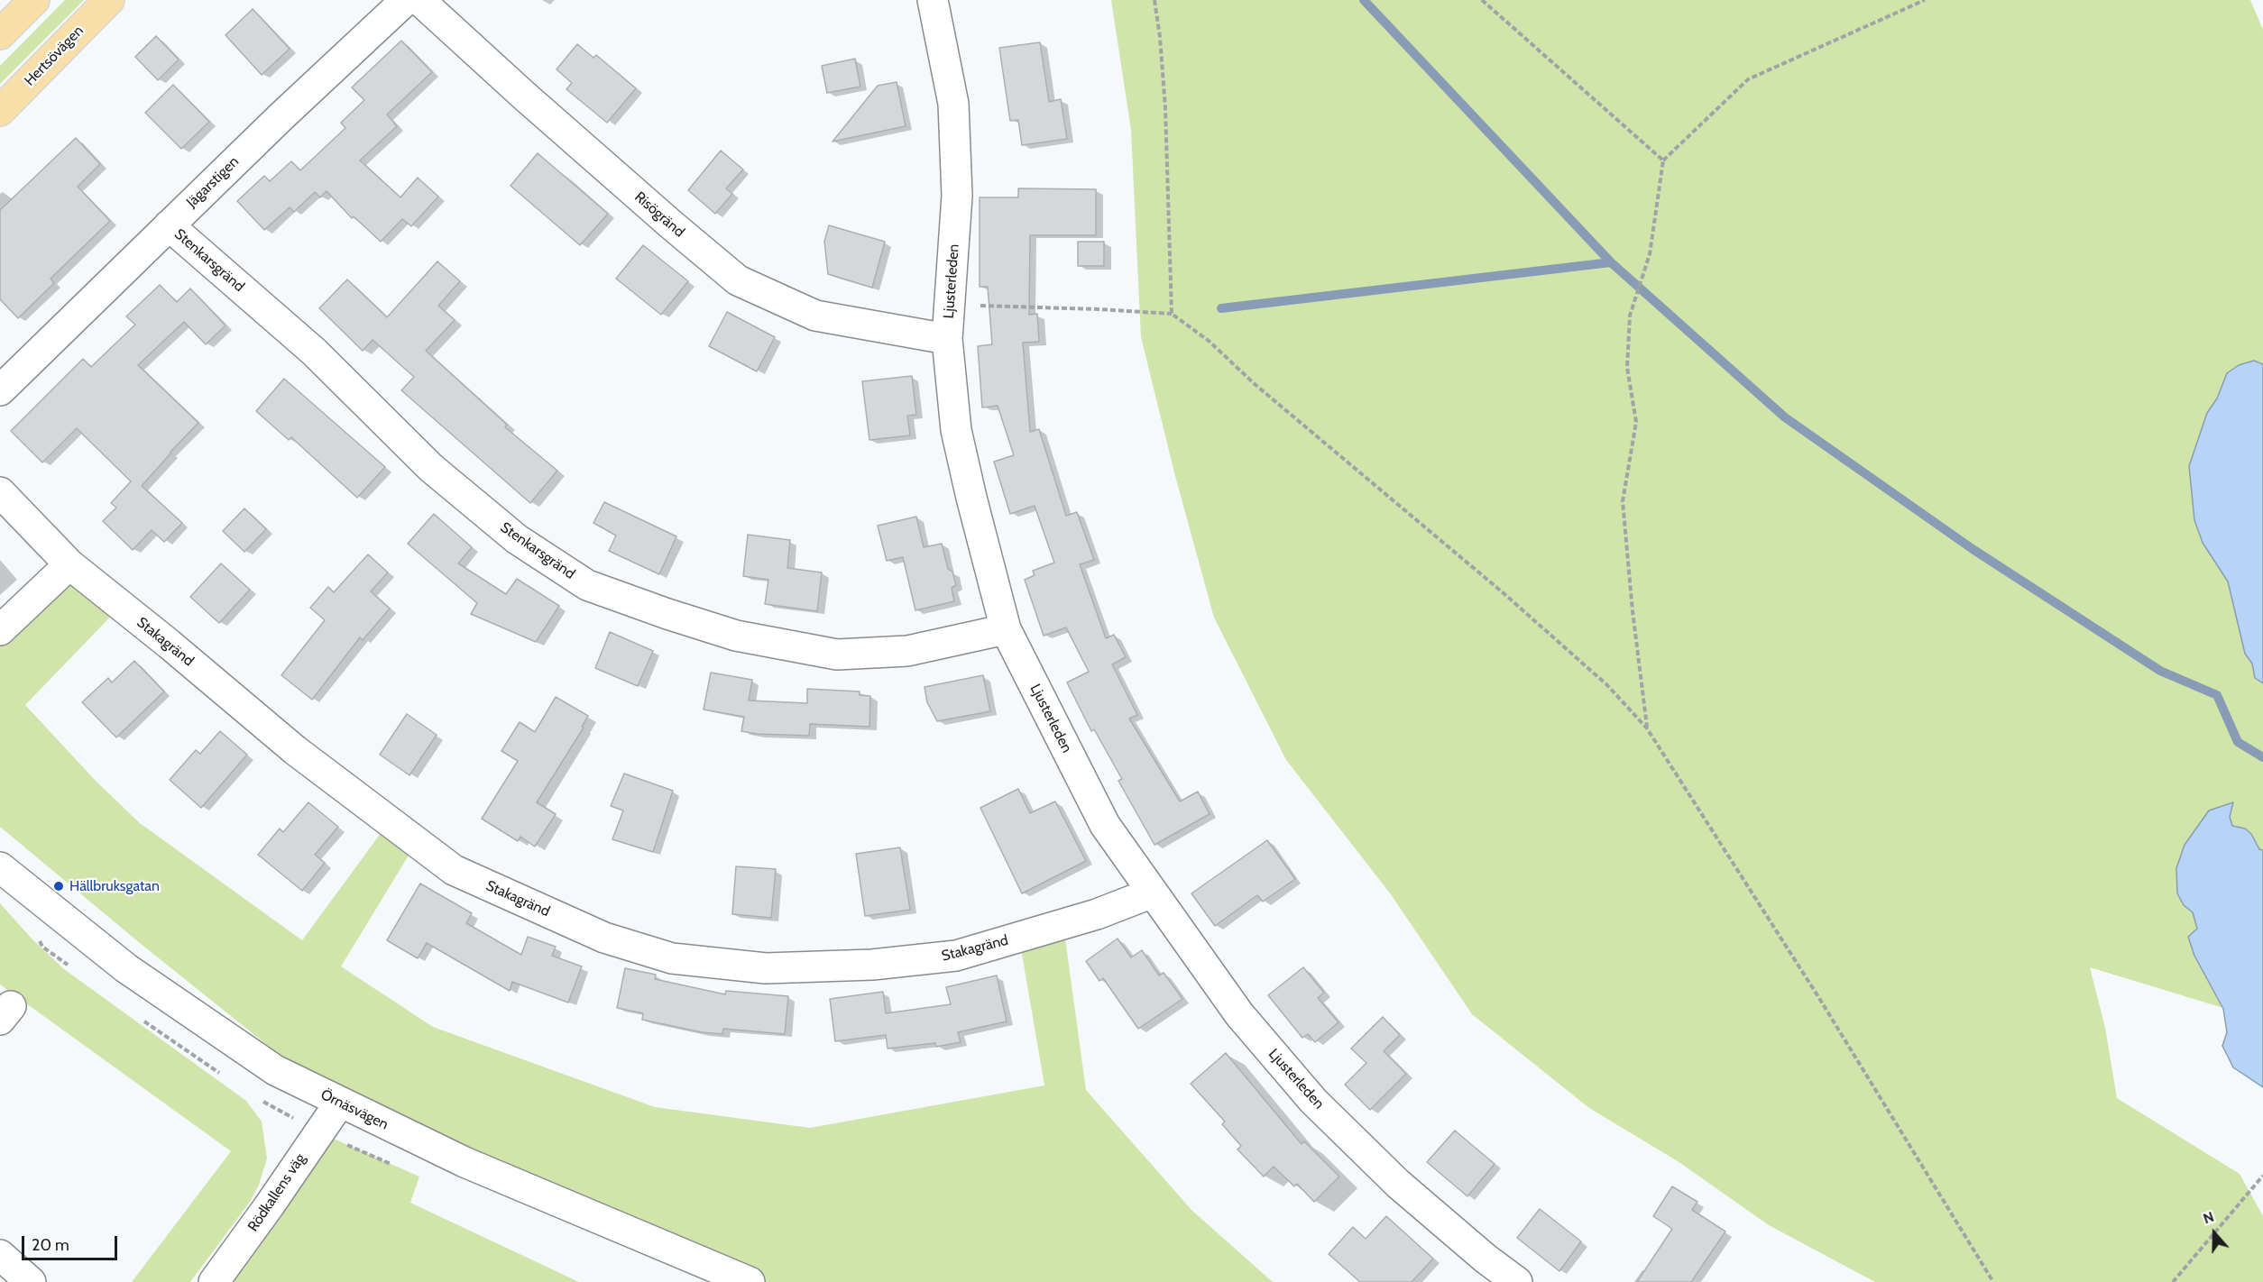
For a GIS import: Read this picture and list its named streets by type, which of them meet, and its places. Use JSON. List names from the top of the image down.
{
  "streets": {
    "main road": ["Hertsövägen"],
    "street": [
      "Jägarstigen",
      "Risögränd",
      "Stenkarsgränd",
      "Ljusterleden",
      "Stakagränd",
      "Örnäsvägen",
      "Rödkallens väg"
    ]
  },
  "crossings": [
    ["Jägarstigen", "Stenkarsgränd"],
    ["Risögränd", "Ljusterleden"],
    ["Stenkarsgränd", "Ljusterleden"],
    ["Ljusterleden", "Stakagränd"],
    ["Örnäsvägen", "Rödkallens väg"]
  ],
  "places": ["Hällbruksgatan"],
  "scale_bar": "20 m",
  "north": "top"
}
